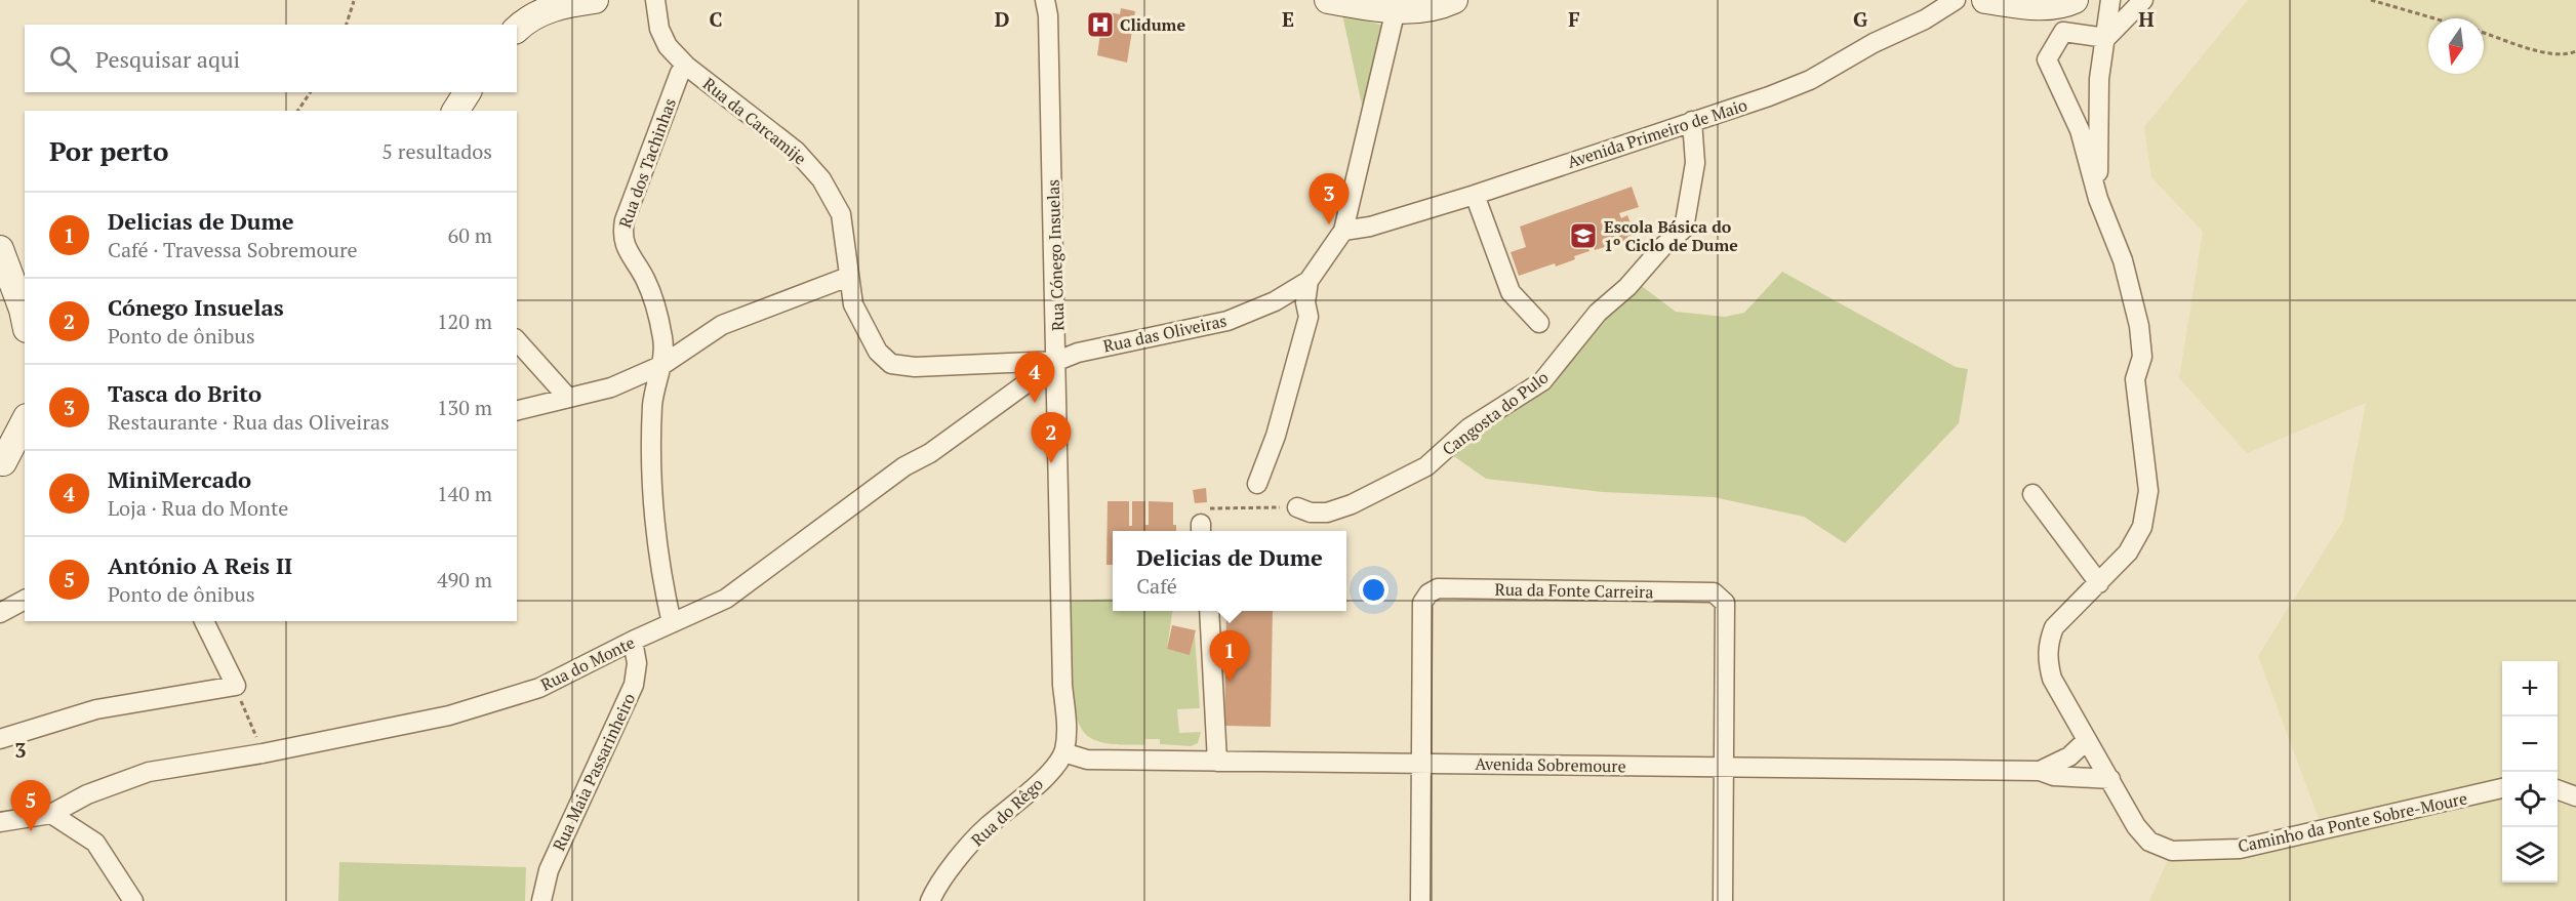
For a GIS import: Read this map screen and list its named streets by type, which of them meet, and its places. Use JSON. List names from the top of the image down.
{
  "streets": {
    "street": [
      "Rua da Carcamije",
      "Avenida Primeiro de Maio",
      "Rua dos Tachinhas",
      "Rua Cónego Insuelas",
      "Rua das Oliveiras",
      "Cangosta do Pulo",
      "Rua da Fonte Carreira",
      "Rua do Monte",
      "Avenida Sobremoure",
      "Rua Maia Passarinheiro",
      "Rua do Rêgo",
      "Caminho da Ponte Sobre-Moure"
    ]
  },
  "crossings": [
    ["Rua da Carcamije", "Rua dos Tachinhas"],
    ["Rua da Carcamije", "Rua Cónego Insuelas"],
    ["Rua da Carcamije", "Rua das Oliveiras"],
    ["Rua da Carcamije", "Rua do Monte"],
    ["Avenida Primeiro de Maio", "Rua das Oliveiras"],
    ["Avenida Primeiro de Maio", "Cangosta do Pulo"],
    ["Rua dos Tachinhas", "Rua do Monte"],
    ["Rua Cónego Insuelas", "Rua das Oliveiras"],
    ["Rua Cónego Insuelas", "Rua do Monte"],
    ["Rua Cónego Insuelas", "Avenida Sobremoure"],
    ["Rua Cónego Insuelas", "Rua do Rêgo"],
    ["Rua das Oliveiras", "Rua do Monte"],
    ["Rua da Fonte Carreira", "Avenida Sobremoure"],
    ["Rua do Monte", "Rua Maia Passarinheiro"],
    ["Avenida Sobremoure", "Rua do Rêgo"],
    ["Avenida Sobremoure", "Caminho da Ponte Sobre-Moure"]
  ],
  "places": {
    "hospital": ["Clidume"],
    "school or university": ["Escola Básica do 1º Ciclo de Dume"]
  },
  "north": "bottom",
  "page": {
    "search": "Pesquisar aqui",
    "heading": ["Por perto", "5 resultados"],
    "pins": [
      "3",
      "4",
      "2",
      "1",
      "5"
    ],
    "list": [
      {
        "mark": "1",
        "name": "Delicias de Dume",
        "note": "Café · Travessa Sobremoure",
        "value": "60 m"
      },
      {
        "mark": "2",
        "name": "Cónego Insuelas",
        "note": "Ponto de ônibus",
        "value": "120 m"
      },
      {
        "mark": "3",
        "name": "Tasca do Brito",
        "note": "Restaurante · Rua das Oliveiras",
        "value": "130 m"
      },
      {
        "mark": "4",
        "name": "MiniMercado",
        "note": "Loja · Rua do Monte",
        "value": "140 m"
      },
      {
        "mark": "5",
        "name": "António A Reis II",
        "note": "Ponto de ônibus",
        "value": "490 m"
      }
    ],
    "popup": ["Delicias de Dume", "Café"],
    "map_buttons": ["+", "−"]
  },
  "grid": {
    "columns": [
      "C",
      "D",
      "E",
      "F",
      "G",
      "H"
    ],
    "rows": ["3"]
  }
}
